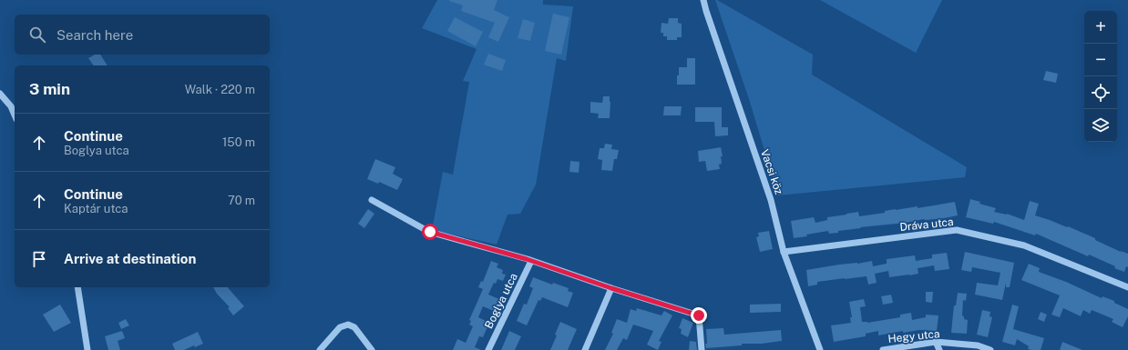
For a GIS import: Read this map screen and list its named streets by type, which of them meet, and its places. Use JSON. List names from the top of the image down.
{
  "streets": {
    "street": [
      "Vacsi köz",
      "Dráva utca",
      "Boglya utca",
      "Hegy utca"
    ]
  },
  "crossings": [
    ["Vacsi köz", "Dráva utca"]
  ],
  "page": {
    "map_buttons": ["+", "−"],
    "search": "Search here",
    "heading": ["3 min", "Walk · 220 m"],
    "list": [
      ["Continue", "Boglya utca", "150 m"],
      ["Continue", "Kaptár utca", "70 m"],
      "Arrive at destination"
    ]
  }
}
